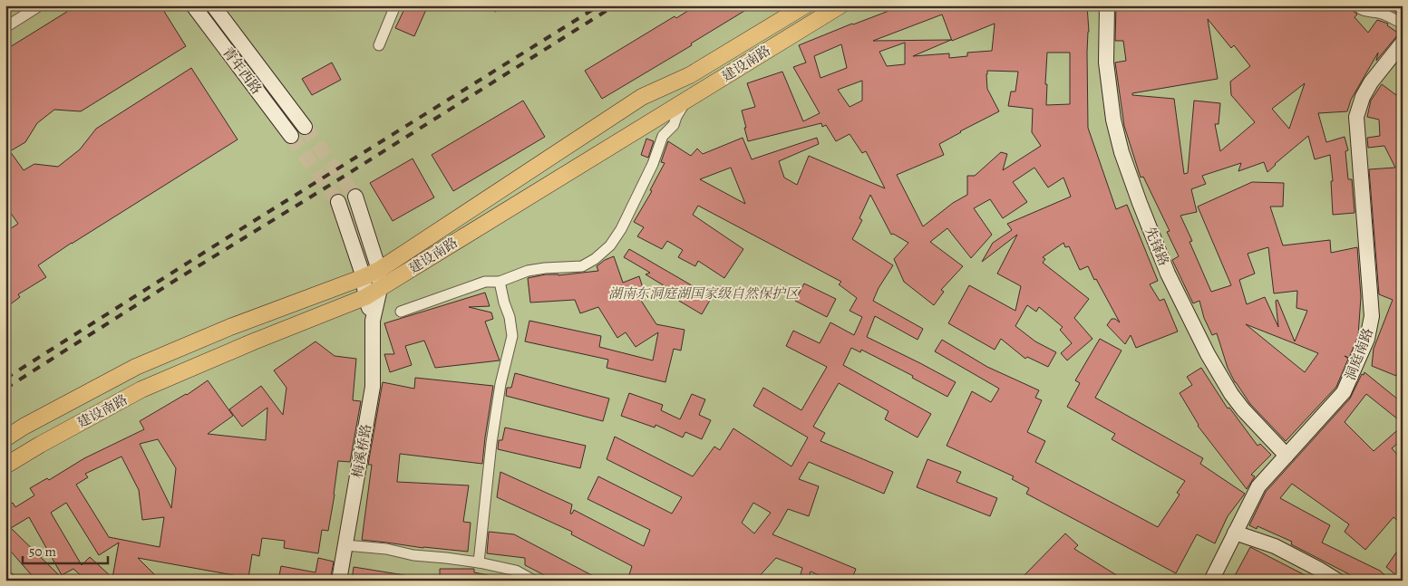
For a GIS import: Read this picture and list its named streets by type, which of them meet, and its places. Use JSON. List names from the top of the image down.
{
  "streets": {
    "main road": [
      "建设南路",
      "青年西路",
      "先锋路",
      "洞庭南路",
      "梅溪桥路"
    ]
  },
  "crossings": [
    ["先锋路", "洞庭南路"]
  ],
  "parks": ["湖南东洞庭湖国家级自然保护区"],
  "scale_bar": "50 m"
}
